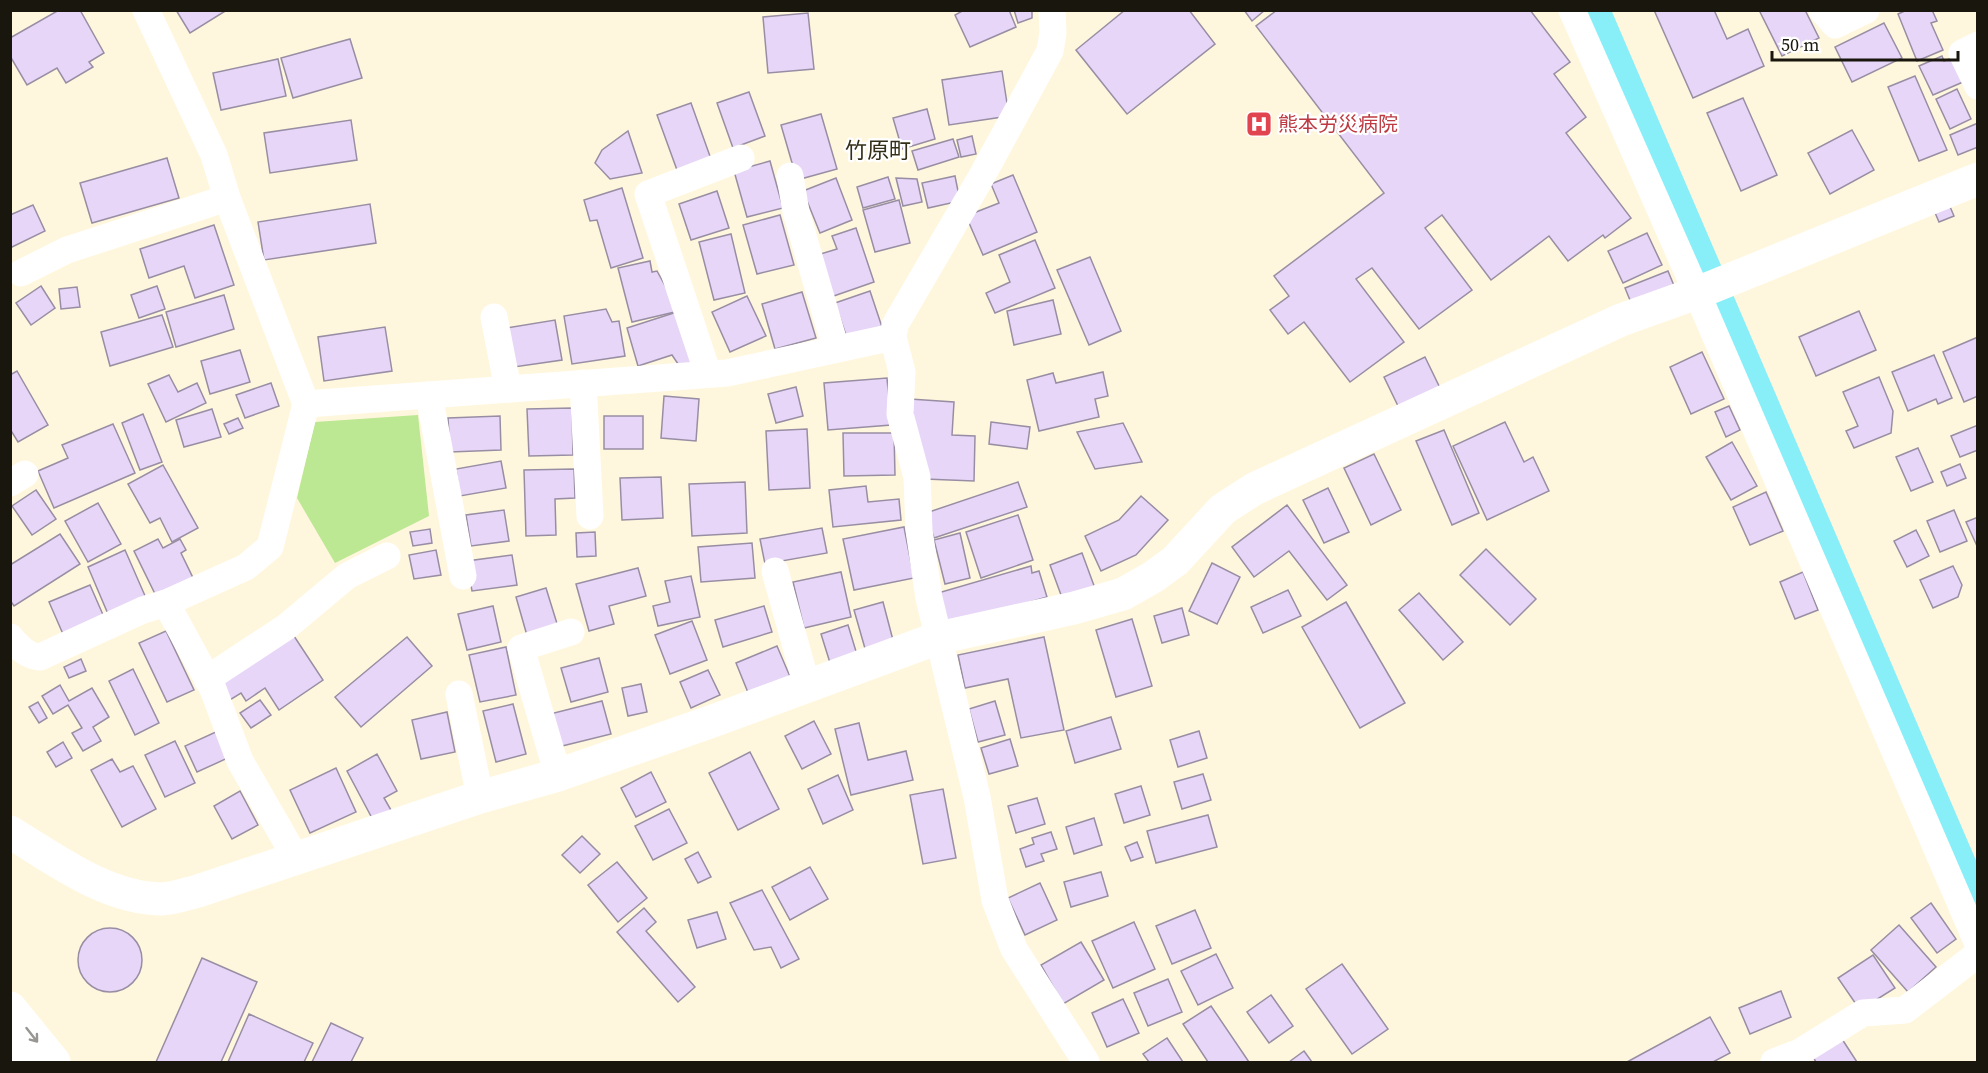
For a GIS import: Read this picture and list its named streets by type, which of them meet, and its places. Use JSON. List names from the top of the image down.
{
  "districts": ["竹原町"],
  "places": {
    "hospital": ["熊本労災病院"]
  },
  "scale_bar": "50 m"
}
